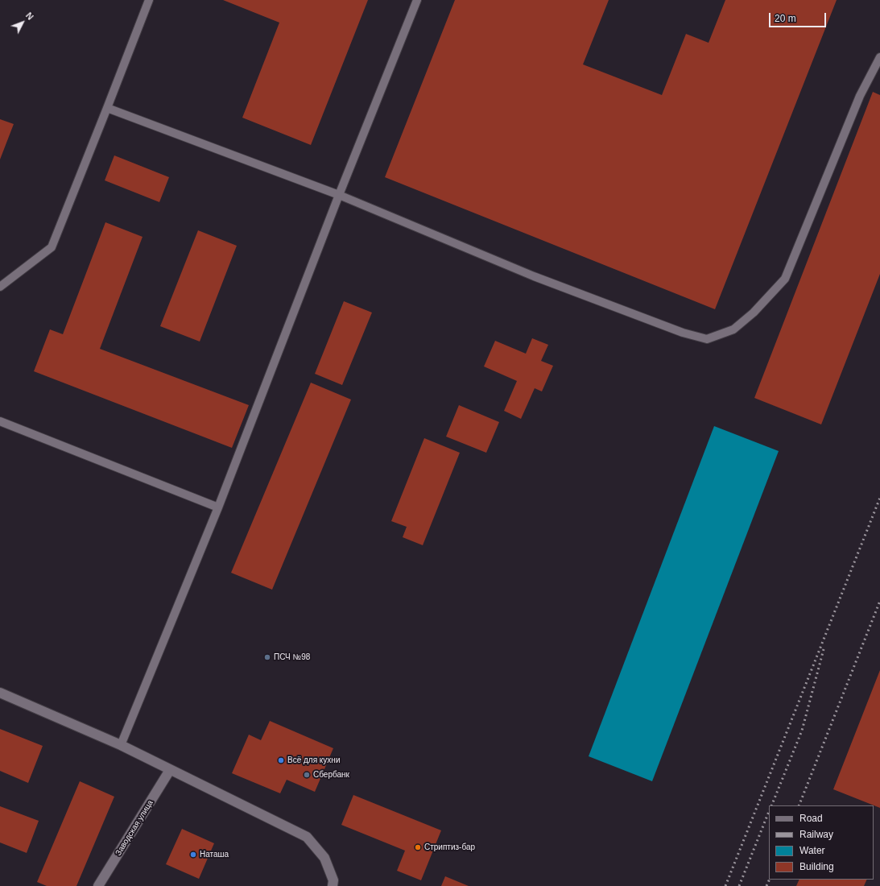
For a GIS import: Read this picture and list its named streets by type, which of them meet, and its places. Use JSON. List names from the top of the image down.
{
  "streets": {
    "street": ["Заводская улица"]
  },
  "places": [
    "ПСЧ №98",
    "Всё для кухни",
    "Сбербанк",
    "Стриптиз-бар",
    "Наташа"
  ],
  "legend": [
    "Road",
    "Railway",
    "Water",
    "Building"
  ],
  "scale_bar": "20 m",
  "north": "top right"
}
